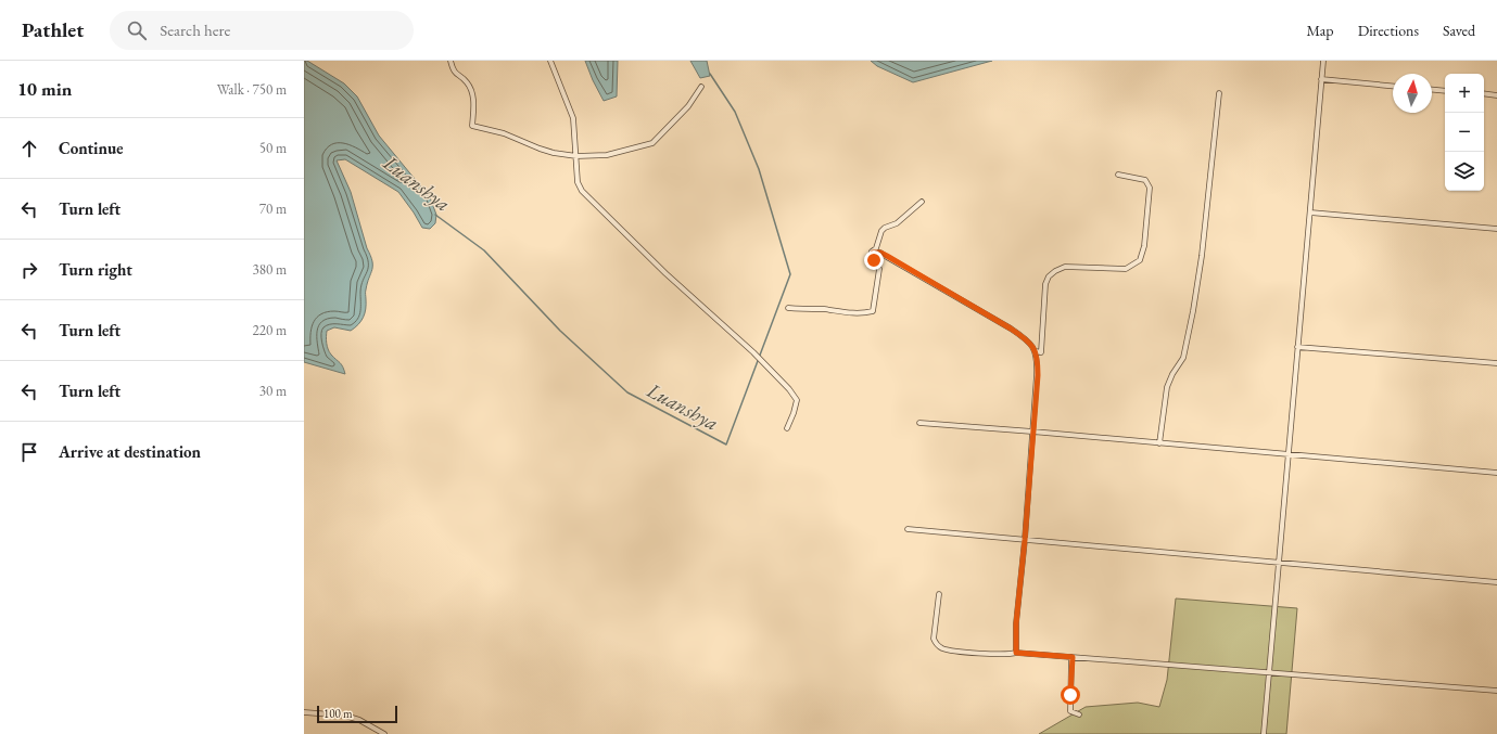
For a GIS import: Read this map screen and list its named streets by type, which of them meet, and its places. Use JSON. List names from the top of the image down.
{
  "water": ["Luanshya"],
  "scale_bar": "100 m",
  "north": "top",
  "page": {
    "header": "Pathlet",
    "search": "Search here",
    "nav": ["Map", "Directions", "Saved"],
    "heading": ["10 min", "Walk · 750 m"],
    "map_buttons": ["+", "−"],
    "list": [
      ["Continue", "50 m"],
      ["Turn left", "70 m"],
      ["Turn right", "380 m"],
      ["Turn left", "220 m"],
      ["Turn left", "30 m"],
      "Arrive at destination"
    ],
    "scale": "100 m"
  }
}
